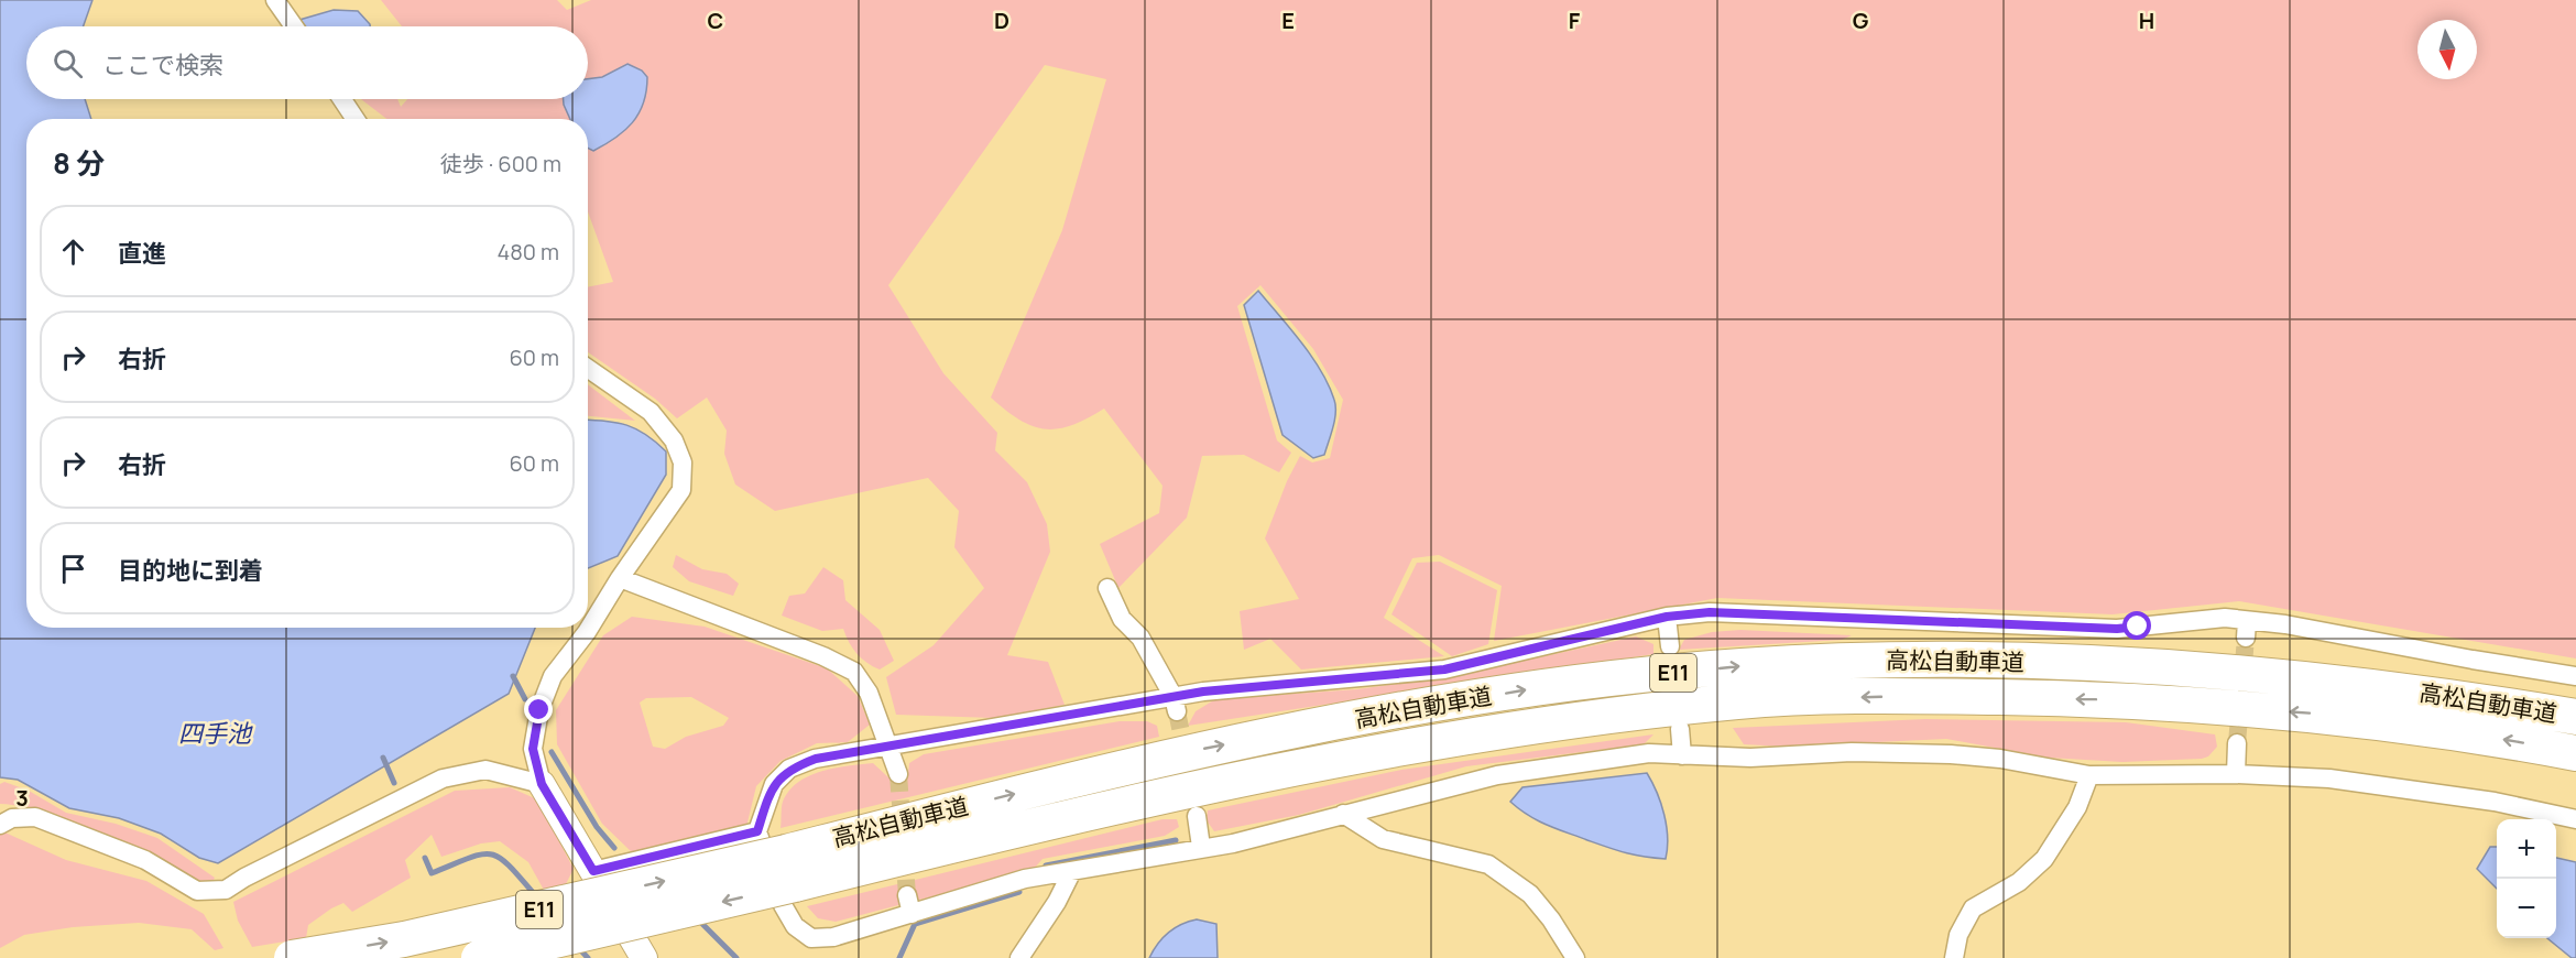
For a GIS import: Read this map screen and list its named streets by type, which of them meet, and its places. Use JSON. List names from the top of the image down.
{
  "streets": {
    "highway": ["高松自動車道", "E11"]
  },
  "water": ["四手池"],
  "north": "bottom",
  "page": {
    "search": "ここで検索",
    "heading": ["8 分", "徒歩 · 600 m"],
    "list": [
      ["直進", "480 m"],
      ["右折", "60 m"],
      ["右折", "60 m"],
      "目的地に到着"
    ],
    "map_buttons": ["+", "−"]
  },
  "grid": {
    "columns": [
      "C",
      "D",
      "E",
      "F",
      "G",
      "H"
    ],
    "rows": ["3"]
  }
}
